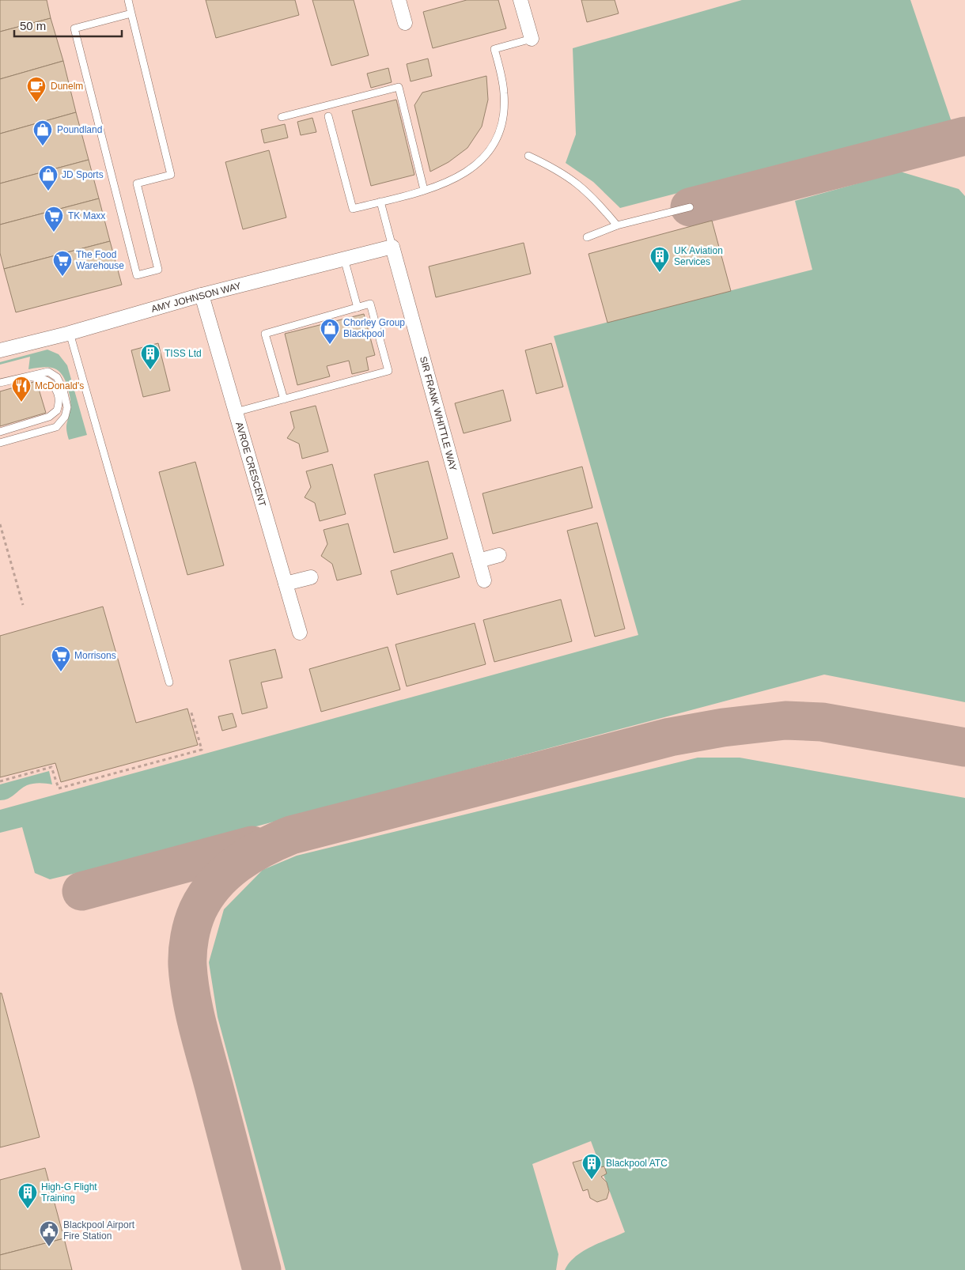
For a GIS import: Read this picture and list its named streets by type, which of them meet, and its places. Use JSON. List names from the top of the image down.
{
  "streets": {
    "street": ["AMY JOHNSON WAY", "SIR FRANK WHITTLE WAY", "AVROE CRESCENT"]
  },
  "crossings": [
    ["AMY JOHNSON WAY", "SIR FRANK WHITTLE WAY"],
    ["AMY JOHNSON WAY", "AVROE CRESCENT"]
  ],
  "places": {
    "cafe": ["Dunelm"],
    "shop": ["Poundland", "JD Sports", "Chorley Group Blackpool"],
    "supermarket": ["TK Maxx", "The Food Warehouse", "Morrisons"],
    "building": [
      "UK Aviation Services",
      "TISS Ltd",
      "Blackpool ATC",
      "High-G Flight Training"
    ],
    "restaurant": ["McDonald's"],
    "public building": ["Blackpool Airport Fire Station"]
  },
  "scale_bar": "50 m"
}
